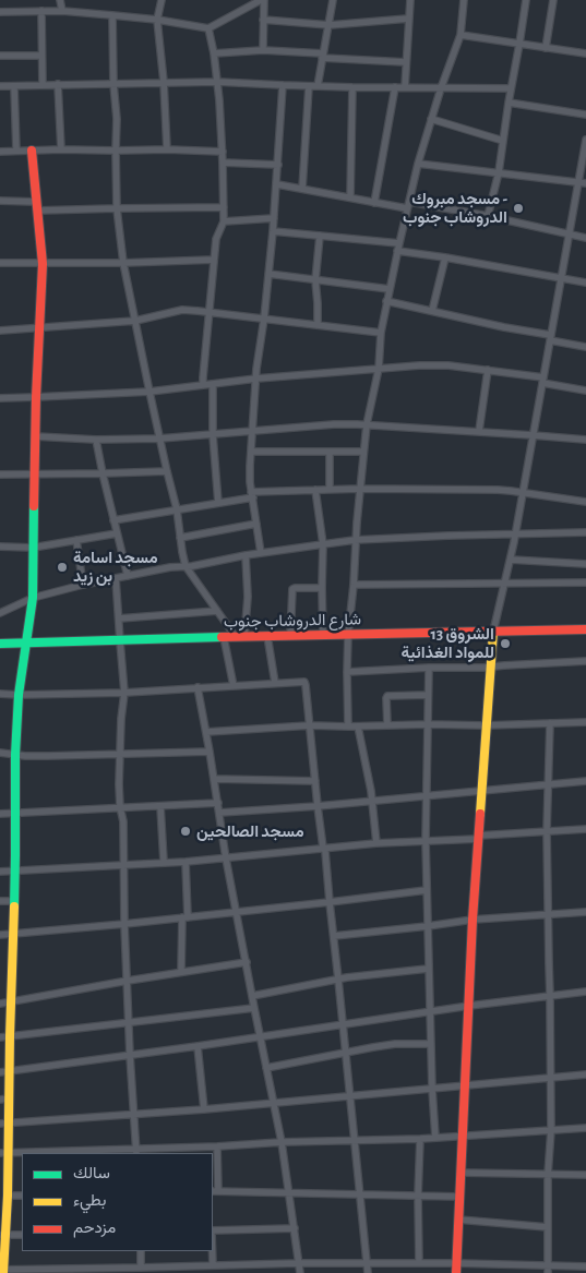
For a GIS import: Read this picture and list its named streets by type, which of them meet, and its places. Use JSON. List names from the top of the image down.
{
  "streets": {
    "street": ["شارع الدروشاب جنوب"]
  },
  "places": [
    "مسجد مبروك - الدروشاب جنوب",
    "مسجد اسامة بن زيد",
    "الشروق 13 للمواد الغذائية",
    "مسجد الصالحين"
  ],
  "legend": ["سالك", "بطيء", "مزدحم"]
}
